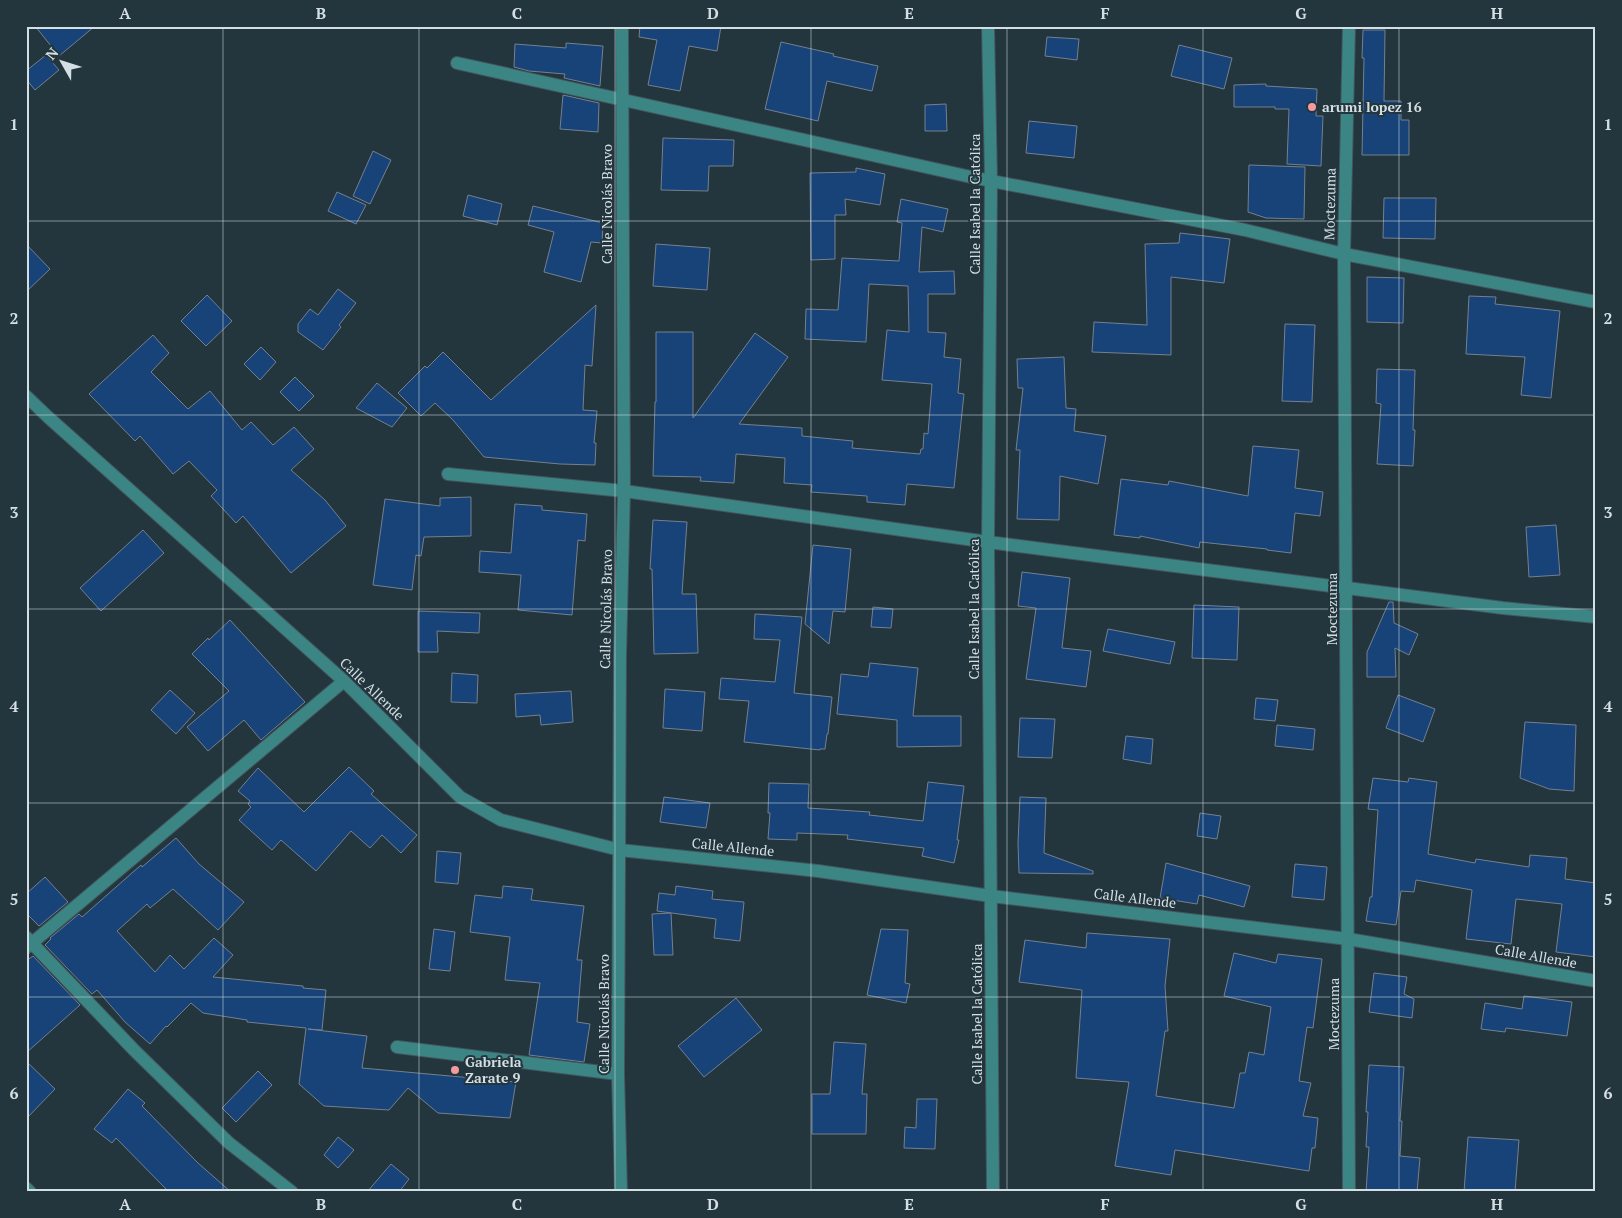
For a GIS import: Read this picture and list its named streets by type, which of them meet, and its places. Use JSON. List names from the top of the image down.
{
  "streets": {
    "street": [
      "Calle Nicolás Bravo",
      "Calle Isabel la Católica",
      "Moctezuma",
      "Calle Allende"
    ]
  },
  "crossings": [
    ["Calle Nicolás Bravo", "Calle Allende"],
    ["Calle Isabel la Católica", "Calle Allende"],
    ["Moctezuma", "Calle Allende"]
  ],
  "places": ["arumi lopez 16", "Gabriela Zarate 9"],
  "north": "top left",
  "grid": {
    "columns": [
      "A",
      "B",
      "C",
      "D",
      "E",
      "F",
      "G",
      "H"
    ],
    "rows": [
      "1",
      "2",
      "3",
      "4",
      "5",
      "6"
    ]
  }
}
